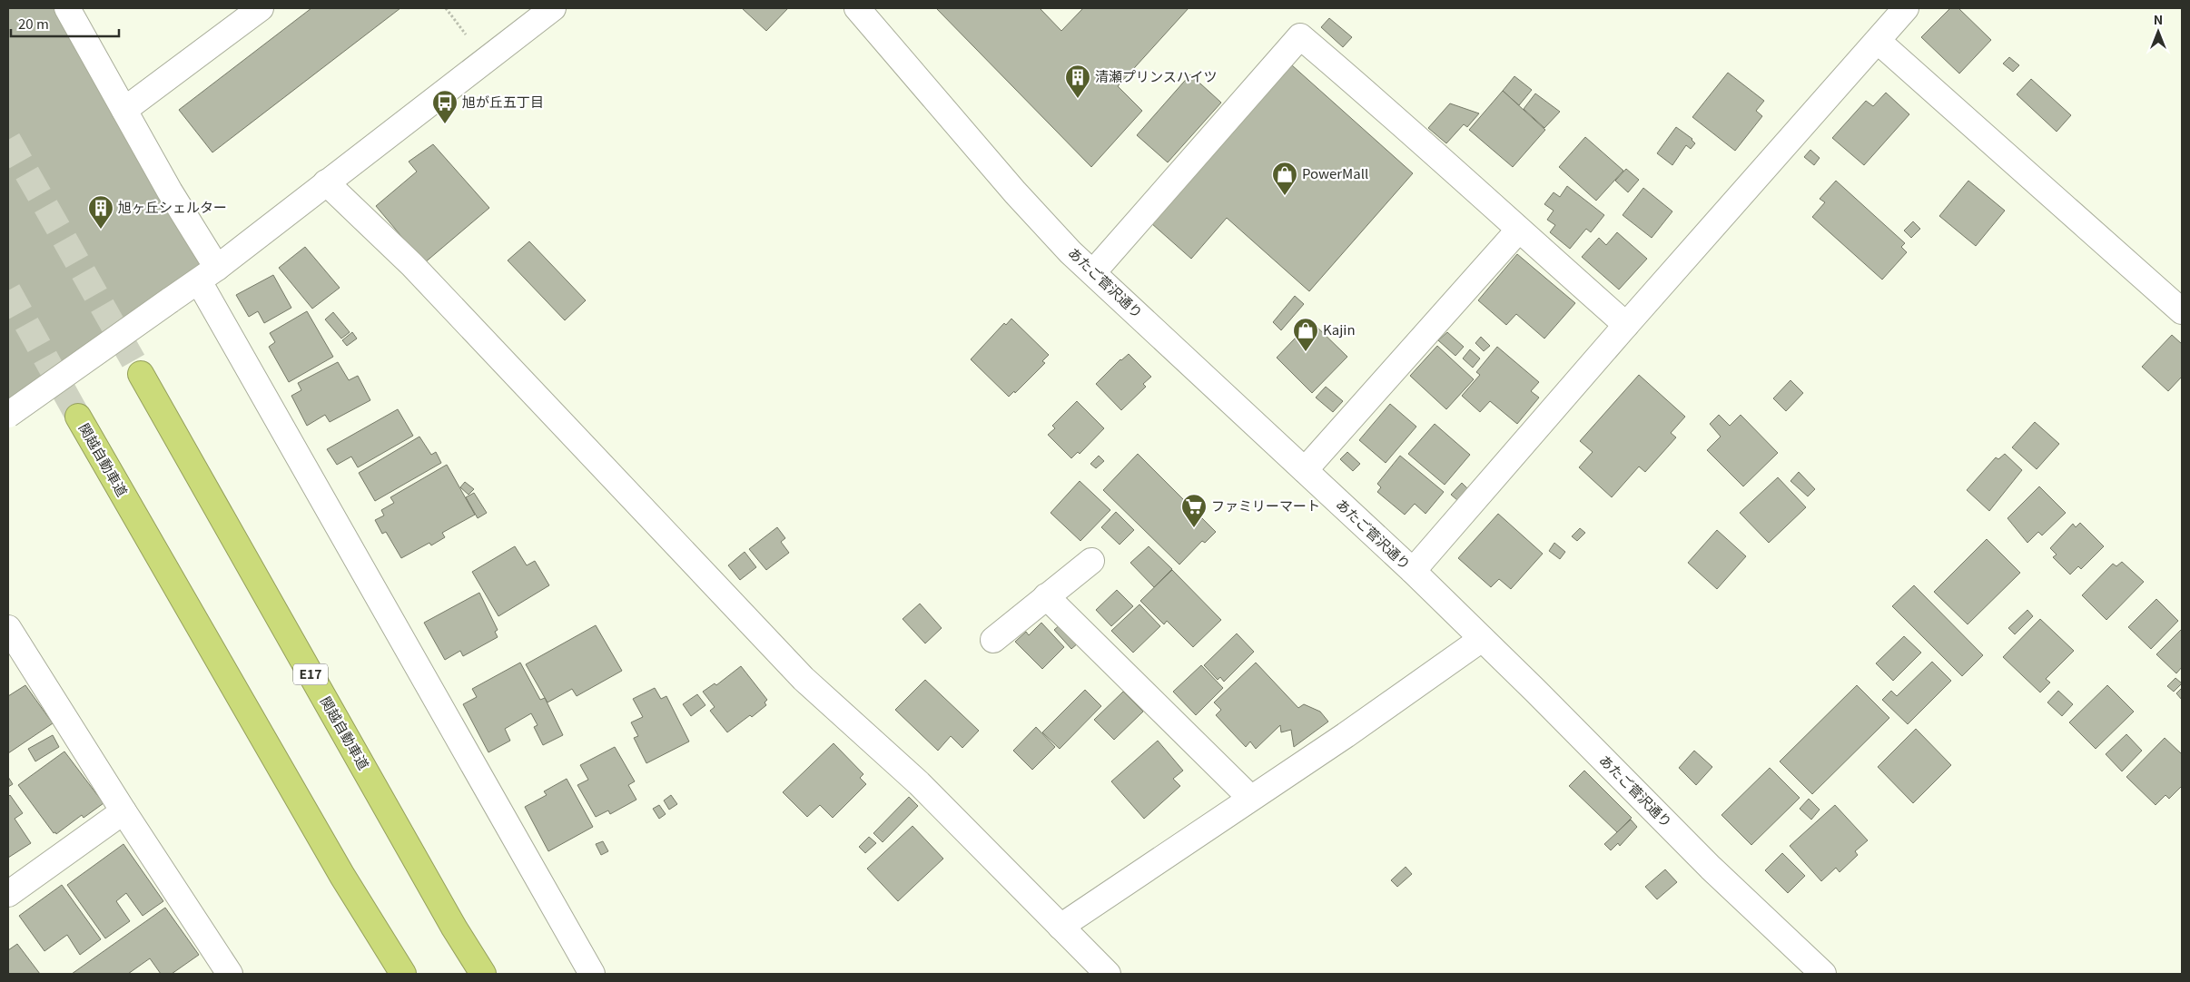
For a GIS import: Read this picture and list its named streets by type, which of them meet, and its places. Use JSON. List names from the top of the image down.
{
  "streets": {
    "highway": ["関越自動車道", "E17"],
    "street": ["あたご菅沢通り"]
  },
  "places": {
    "building": ["清瀬プリンスハイツ", "旭ヶ丘シェルター"],
    "bus stop": ["旭が丘五丁目"],
    "shop": ["PowerMall", "Kajin"],
    "supermarket": ["ファミリーマート"]
  },
  "scale_bar": "20 m",
  "north": "top"
}
